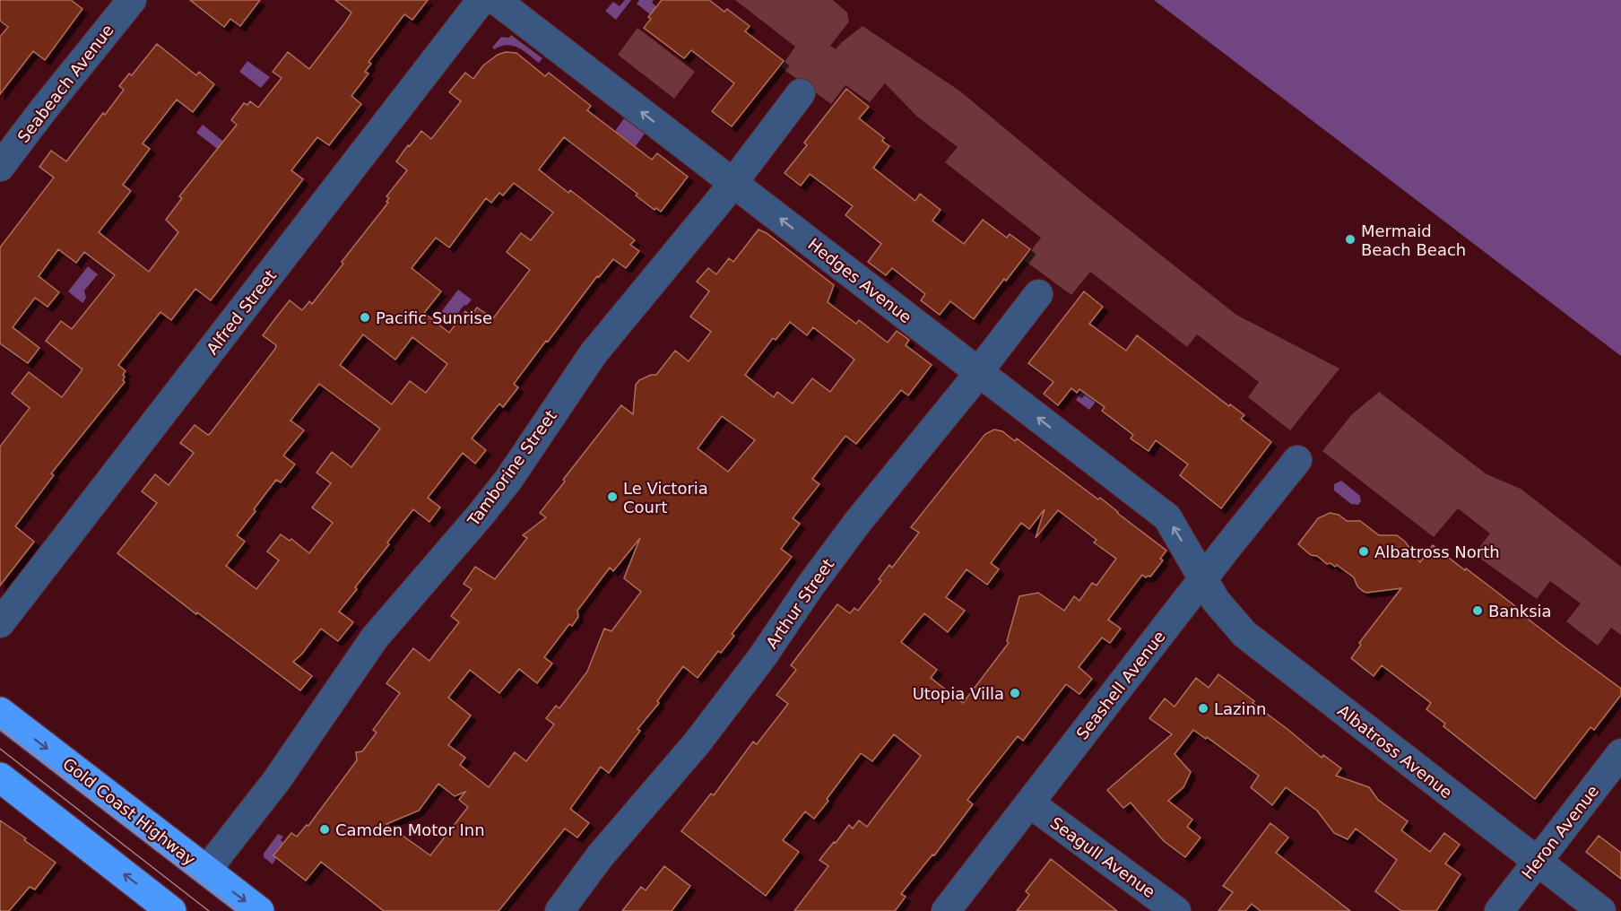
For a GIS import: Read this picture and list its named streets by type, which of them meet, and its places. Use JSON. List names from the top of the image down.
{
  "streets": {
    "highway": ["Gold Coast Highway"],
    "street": [
      "Seabeach Avenue",
      "Hedges Avenue",
      "Alfred Street",
      "Tamborine Street",
      "Arthur Street",
      "Seashell Avenue",
      "Albatross Avenue",
      "Heron Avenue",
      "Seagull Avenue"
    ]
  },
  "crossings": [
    ["Hedges Avenue", "Tamborine Street"],
    ["Hedges Avenue", "Arthur Street"],
    ["Hedges Avenue", "Seashell Avenue"],
    ["Hedges Avenue", "Albatross Avenue"],
    ["Tamborine Street", "Gold Coast Highway"],
    ["Seashell Avenue", "Albatross Avenue"],
    ["Seashell Avenue", "Seagull Avenue"],
    ["Albatross Avenue", "Heron Avenue"]
  ],
  "one_way": ["Hedges Avenue"],
  "places": [
    "Mermaid Beach Beach",
    "Pacific Sunrise",
    "Le Victoria Court",
    "Albatross North",
    "Banksia",
    "Utopia Villa",
    "Lazinn",
    "Camden Motor Inn"
  ]
}
